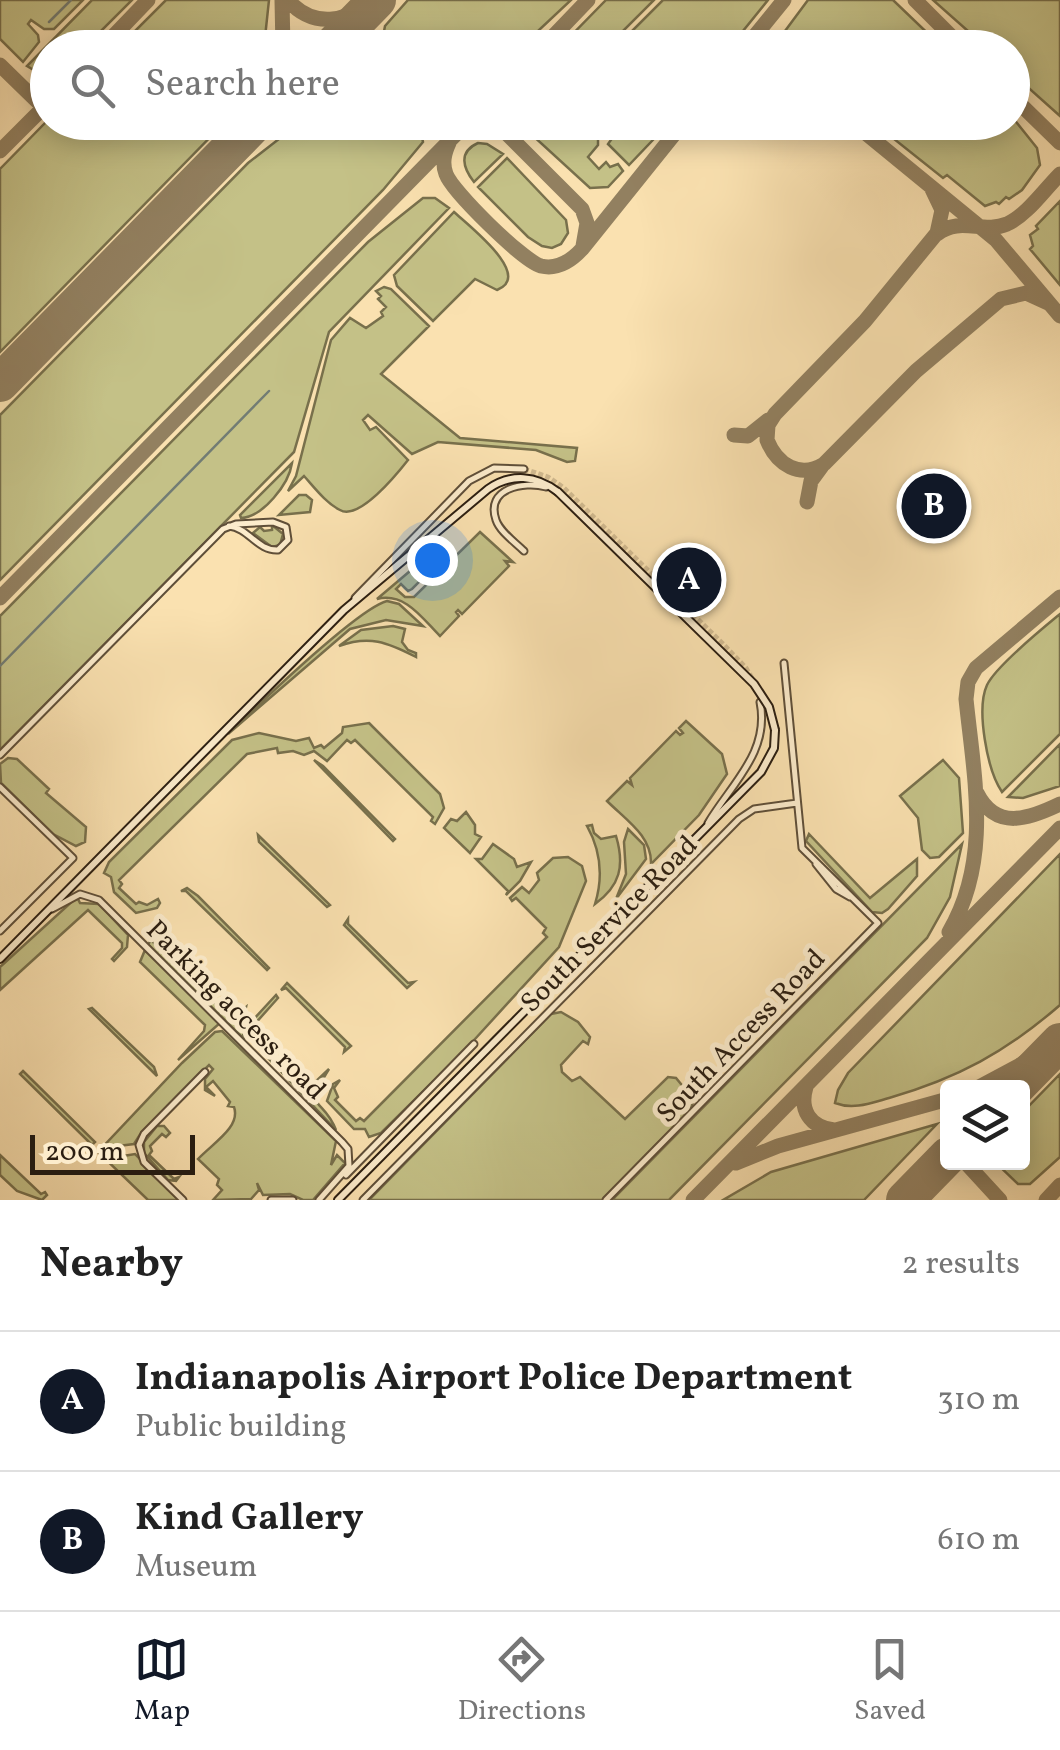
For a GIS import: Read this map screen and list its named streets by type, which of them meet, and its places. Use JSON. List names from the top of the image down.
{
  "streets": {
    "street": ["South Service Road", "Parking access road", "South Access Road"]
  },
  "crossings": [
    ["South Service Road", "South Access Road"]
  ],
  "scale_bar": "200 m",
  "page": {
    "search": "Search here",
    "pins": ["B", "A"],
    "scale": "200 m",
    "heading": ["Nearby", "2 results"],
    "list": [
      {
        "mark": "A",
        "name": "Indianapolis Airport Police Department",
        "note": "Public building",
        "value": "310 m"
      },
      {
        "mark": "B",
        "name": "Kind Gallery",
        "note": "Museum",
        "value": "610 m"
      }
    ],
    "nav": ["Map", "Directions", "Saved"]
  }
}
